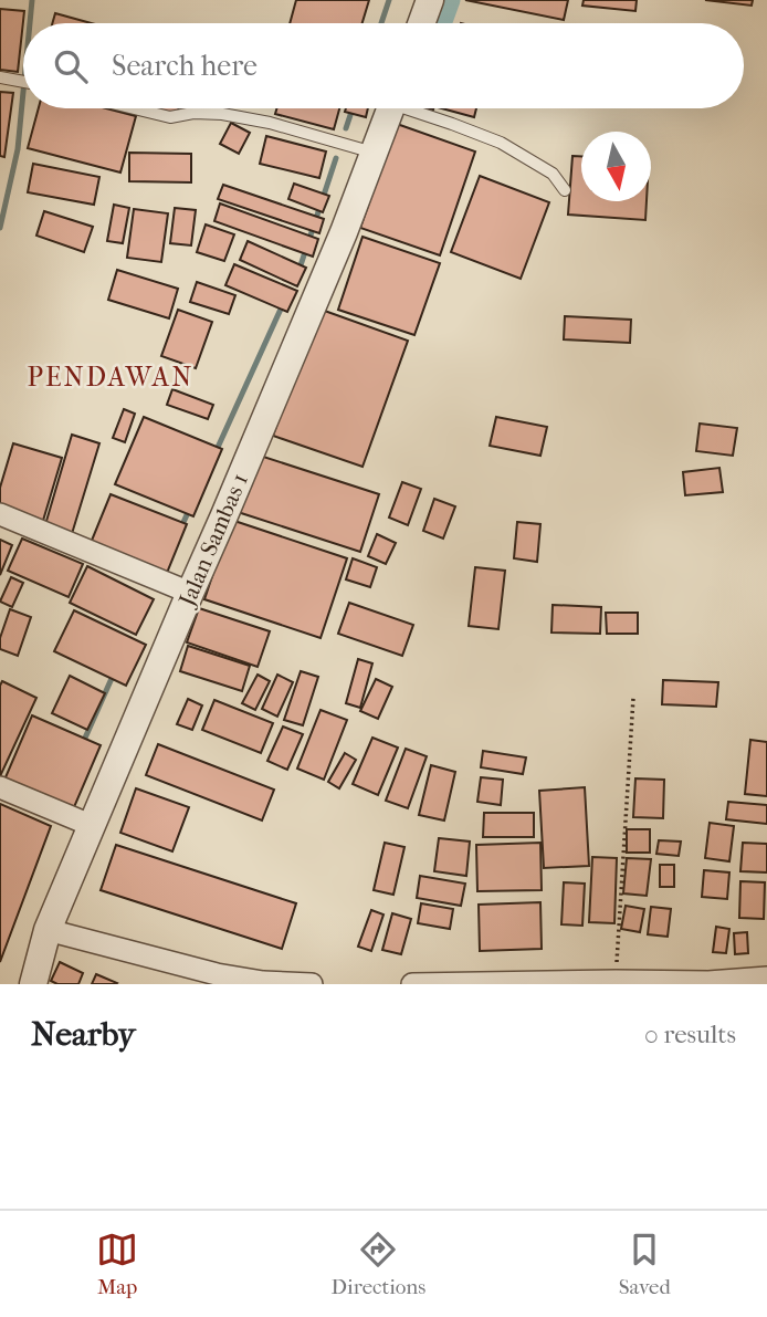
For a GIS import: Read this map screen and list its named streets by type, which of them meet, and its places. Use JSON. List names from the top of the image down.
{
  "streets": {
    "street": ["Jalan Sambas 1"]
  },
  "districts": ["PENDAWAN"],
  "north": "bottom",
  "page": {
    "search": "Search here",
    "heading": ["Nearby", "0 results"],
    "nav": ["Map", "Directions", "Saved"]
  }
}
